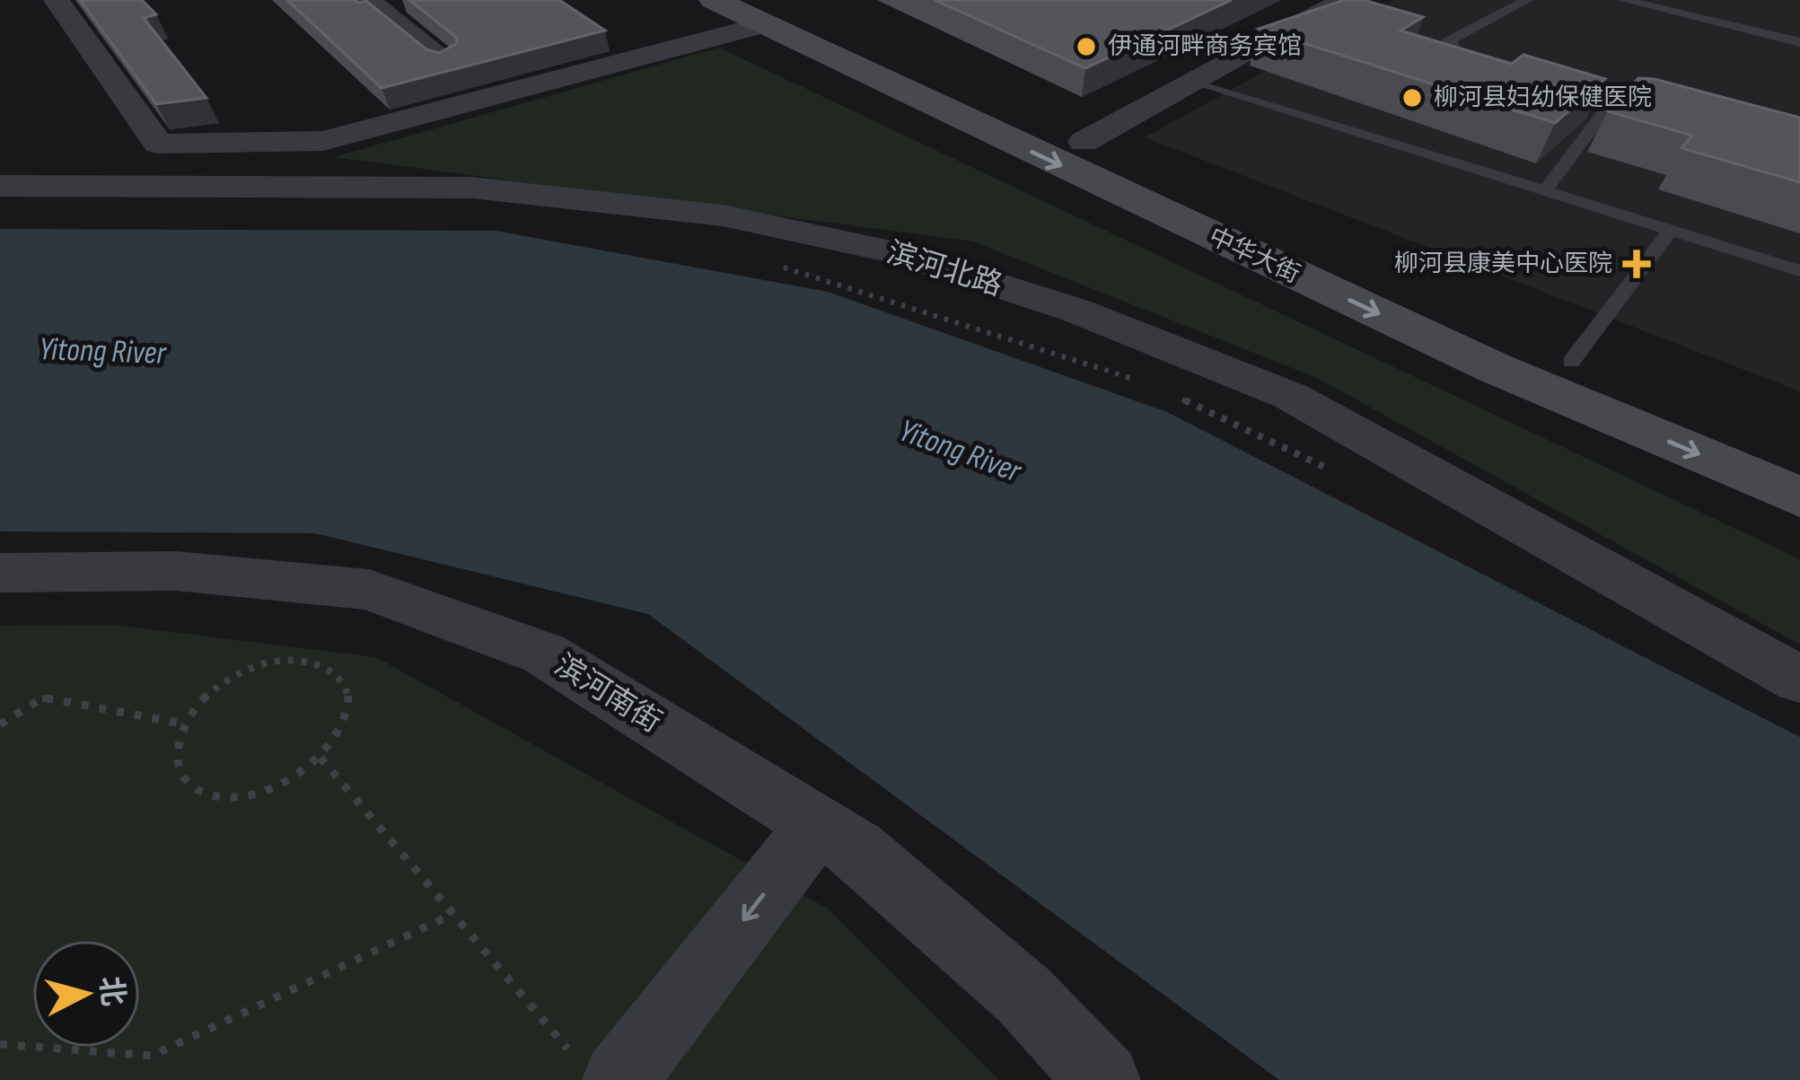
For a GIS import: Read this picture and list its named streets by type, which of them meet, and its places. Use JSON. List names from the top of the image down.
{
  "streets": {
    "main road": ["中华大街"],
    "street": ["滨河北路", "滨河南街"]
  },
  "water": ["Yitong River"],
  "places": {
    "other": ["伊通河畔商务宾馆", "柳河县妇幼保健医院"],
    "health": ["柳河县康美中心医院"]
  },
  "north": "right"
}
